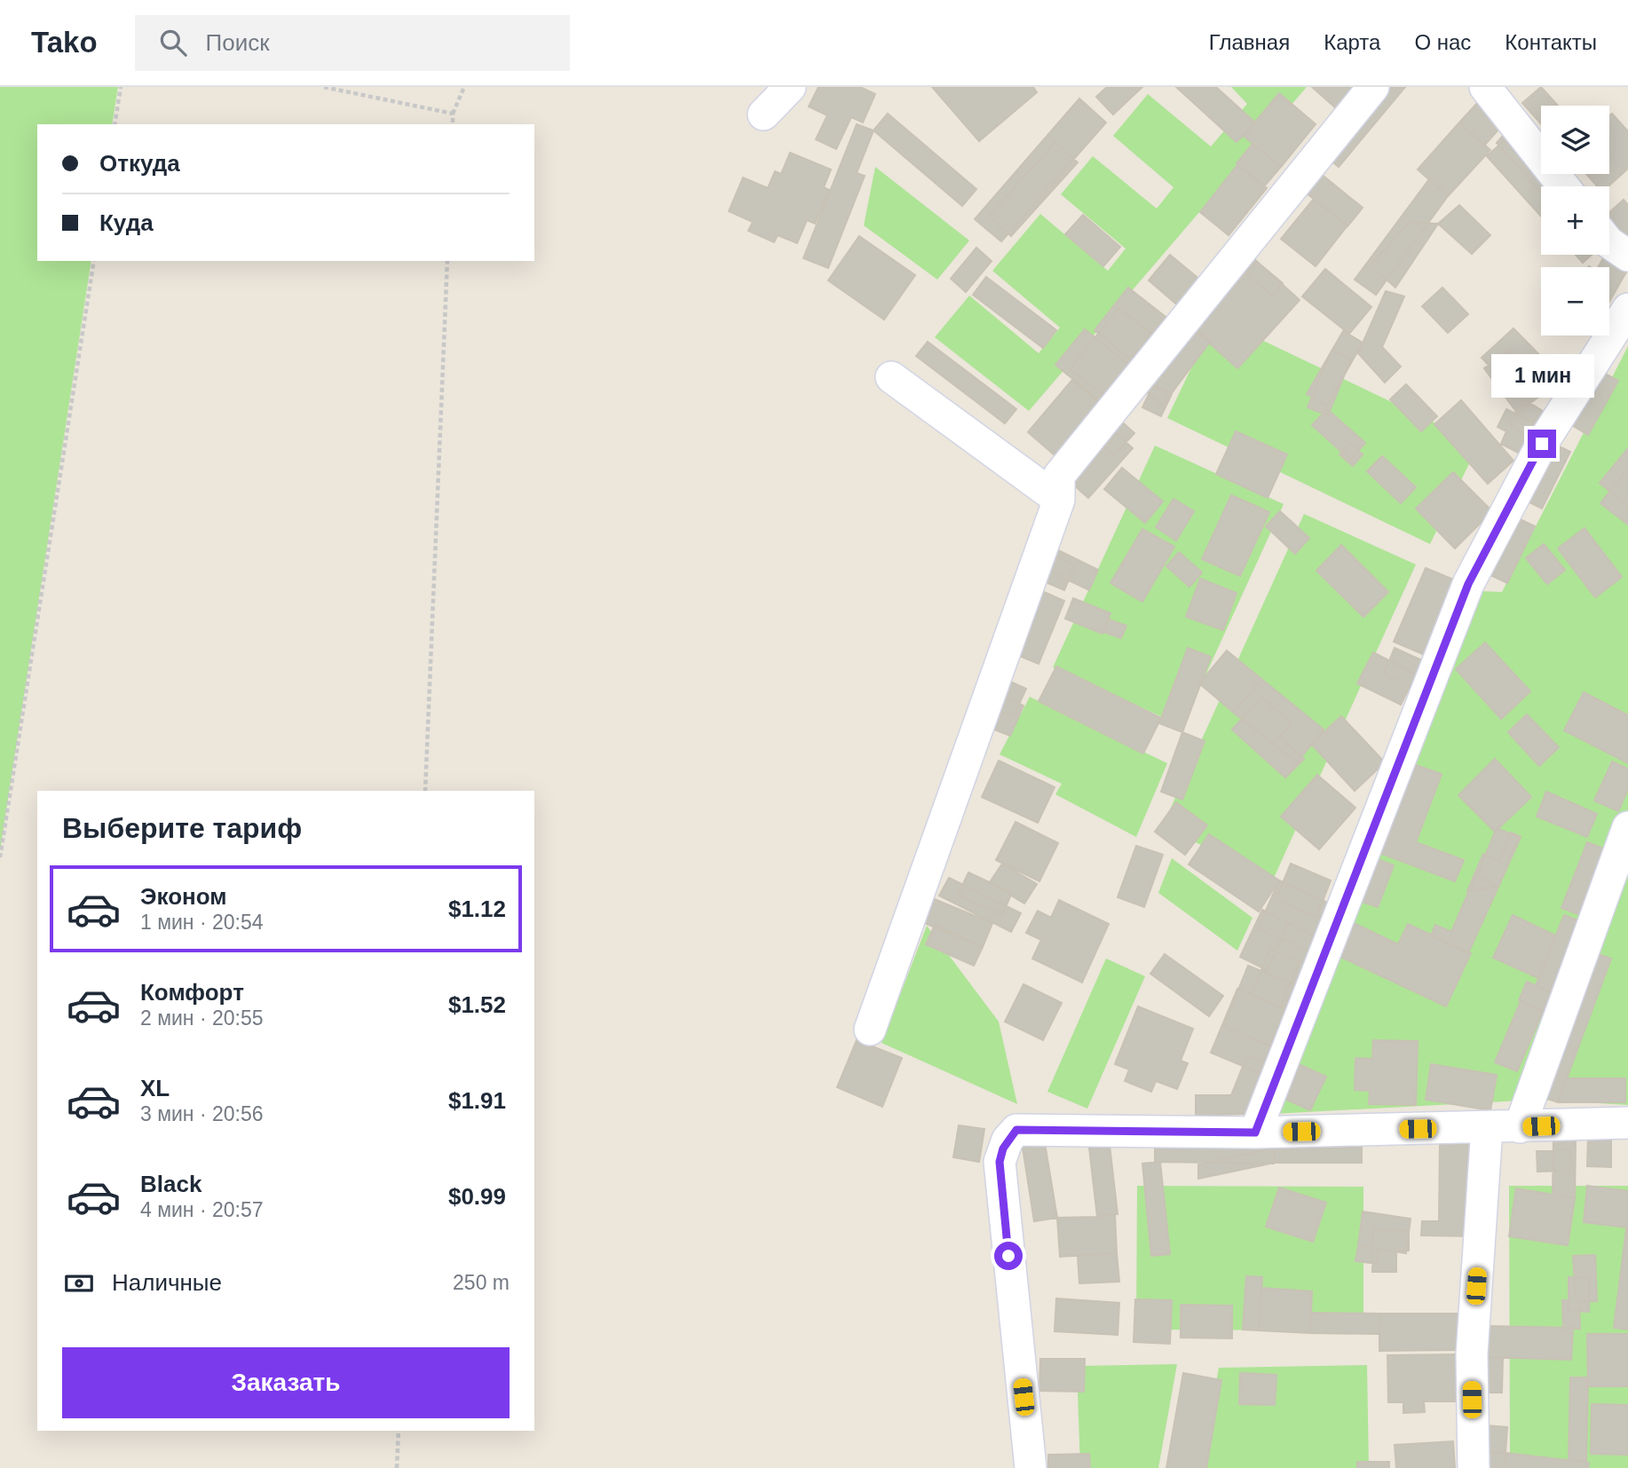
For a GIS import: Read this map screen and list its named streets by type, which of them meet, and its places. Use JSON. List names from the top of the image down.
{
  "page": {
    "header": "Tako",
    "search": "Поиск",
    "nav": [
      "Главная",
      "Карта",
      "О нас",
      "Контакты"
    ],
    "map_buttons": ["+", "−"],
    "banner": ["Откуда", "Куда"],
    "bubble": "1 мин",
    "heading": "Выберите тариф",
    "list": [
      {
        "name": "Эконом",
        "note": "1 мин · 20:54",
        "value": "$1.12"
      },
      {
        "name": "Комфорт",
        "note": "2 мин · 20:55",
        "value": "$1.52"
      },
      {
        "name": "XL",
        "note": "3 мин · 20:56",
        "value": "$1.91"
      },
      {
        "name": "Black",
        "note": "4 мин · 20:57",
        "value": "$0.99"
      }
    ],
    "pay": ["Наличные", "250 m"],
    "buttons": "Заказать"
  }
}
